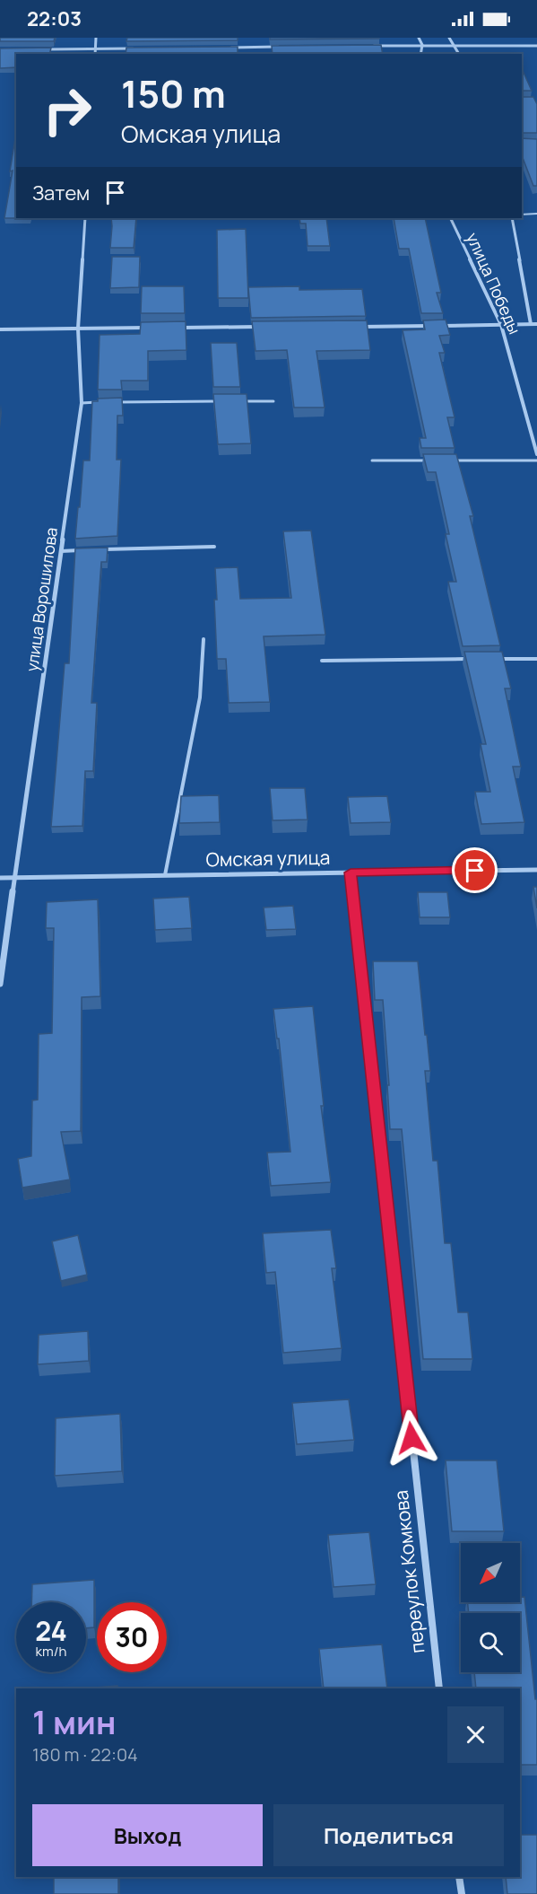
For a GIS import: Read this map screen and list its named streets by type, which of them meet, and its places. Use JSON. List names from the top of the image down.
{
  "streets": {
    "street": [
      "улица Победы",
      "улица Ворошилова",
      "Омская улица",
      "переулок Комкова"
    ]
  },
  "crossings": [
    ["улица Ворошилова", "Омская улица"],
    ["Омская улица", "переулок Комкова"]
  ],
  "north": "bottom left",
  "page": {
    "status": "22:03",
    "turn": ["150 m", "Омская улица"],
    "then": "Затем",
    "speed": "24 km/h",
    "limit": "30",
    "heading": ["1 мин", "180 m · 22:04"],
    "buttons": ["Выход", "Поделиться"]
  }
}
